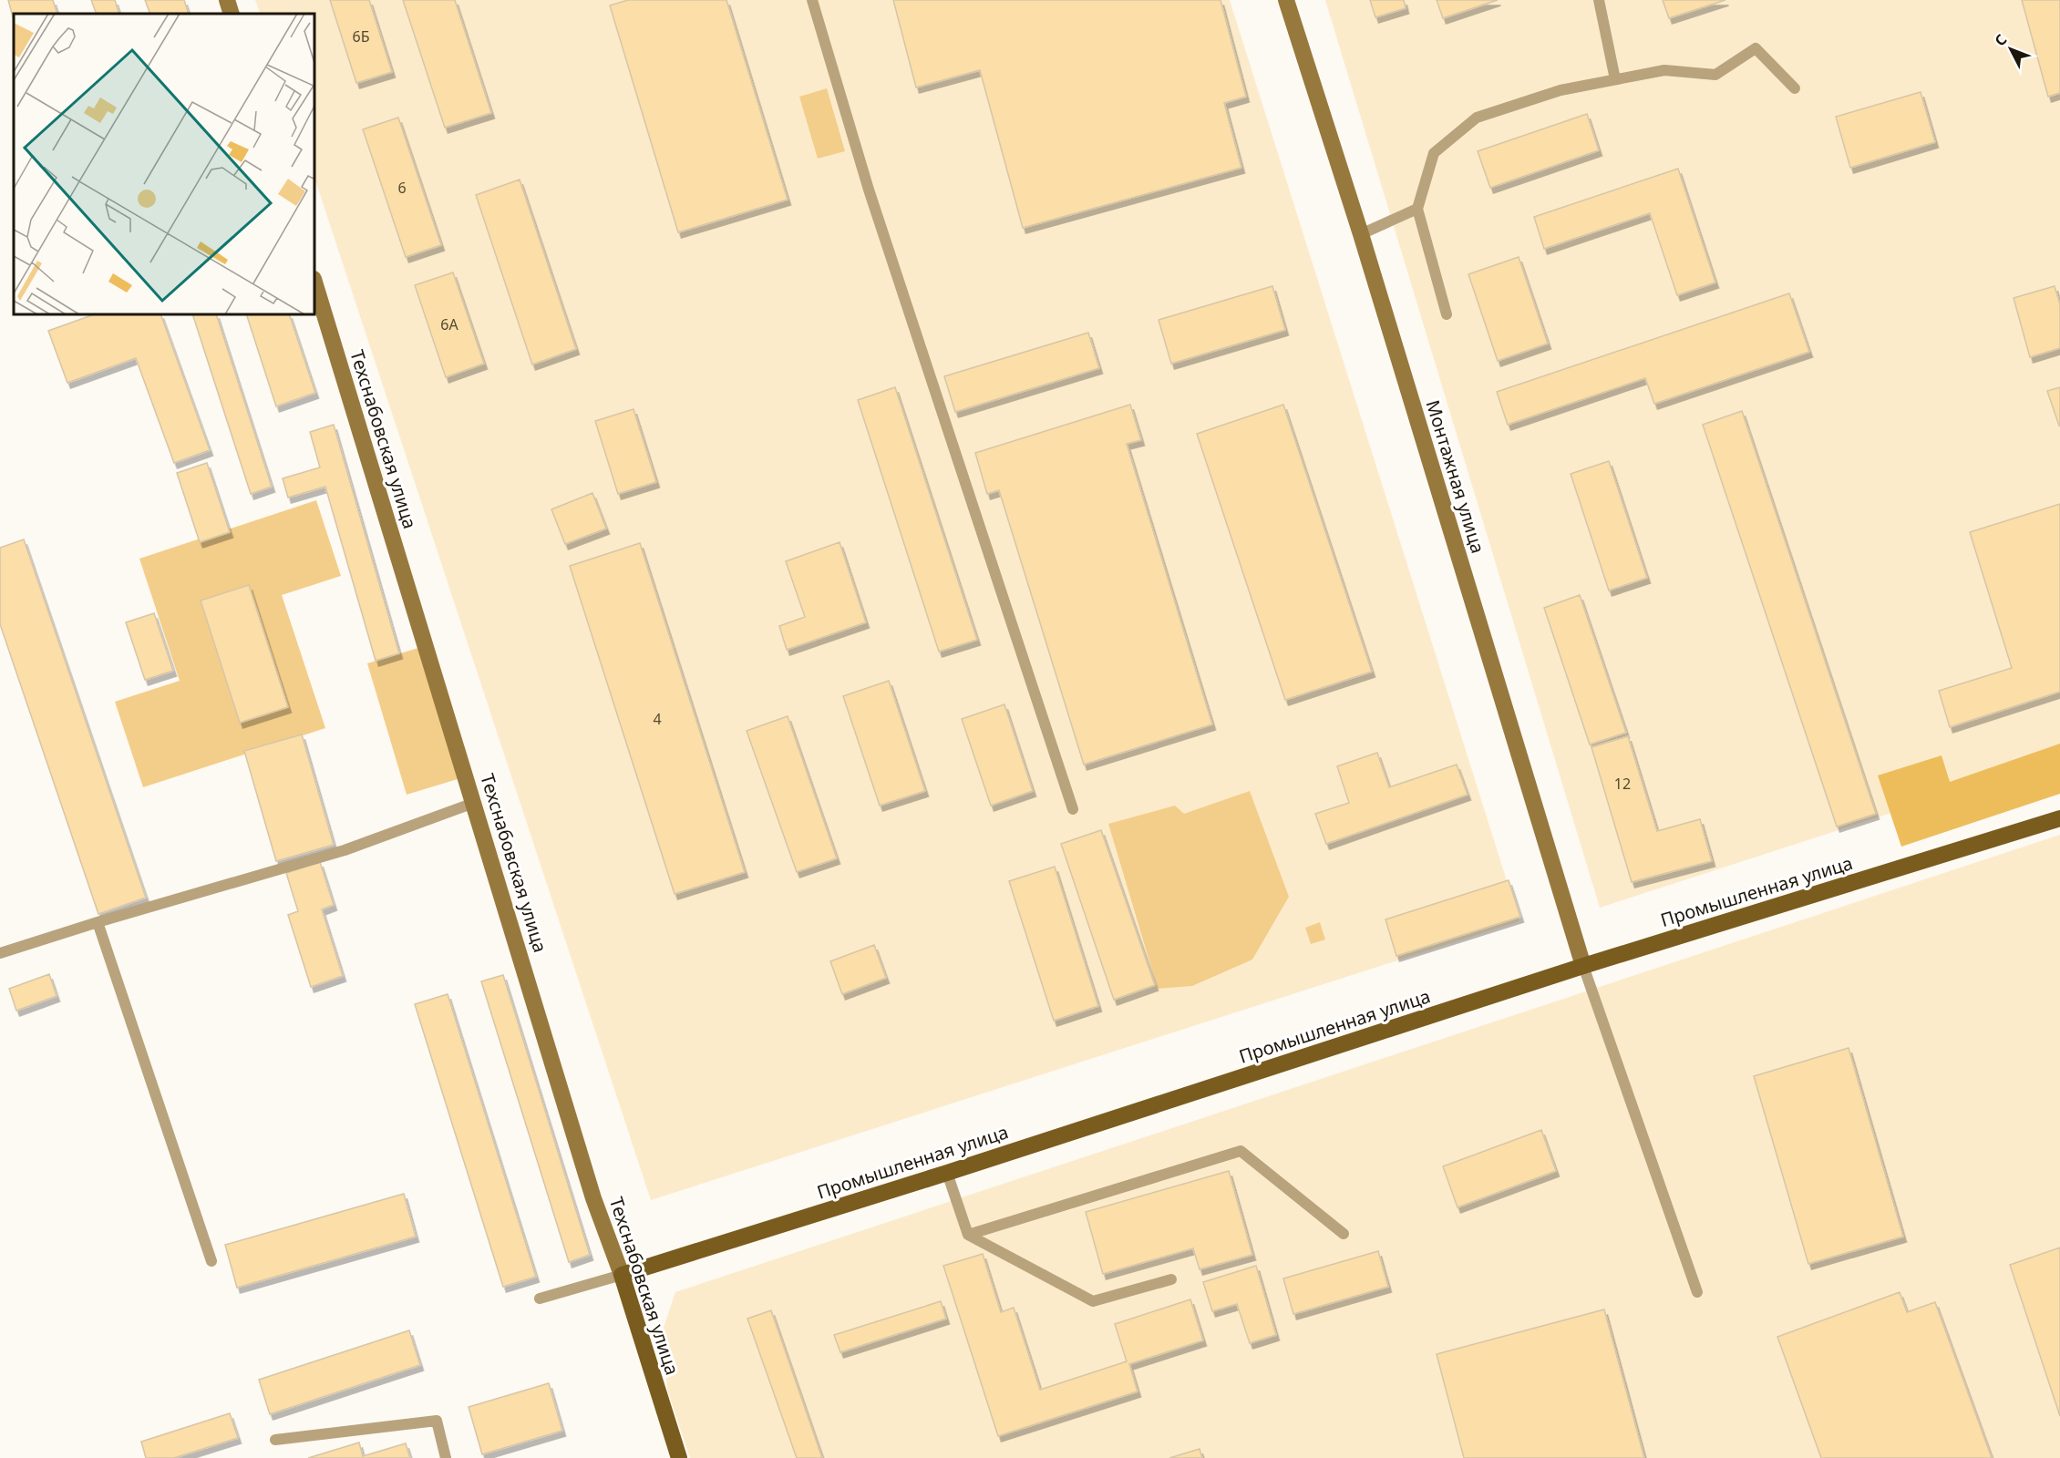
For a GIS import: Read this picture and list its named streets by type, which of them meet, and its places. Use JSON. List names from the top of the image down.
{
  "streets": {
    "main road": ["Техснабовская улица", "Промышленная улица"],
    "street": ["Монтажная улица"]
  },
  "crossings": [
    ["Техснабовская улица", "Промышленная улица"],
    ["Монтажная улица", "Промышленная улица"]
  ],
  "house_numbers": [
    "6Б",
    "6",
    "6А",
    "4",
    "12"
  ],
  "north": "top left"
}
